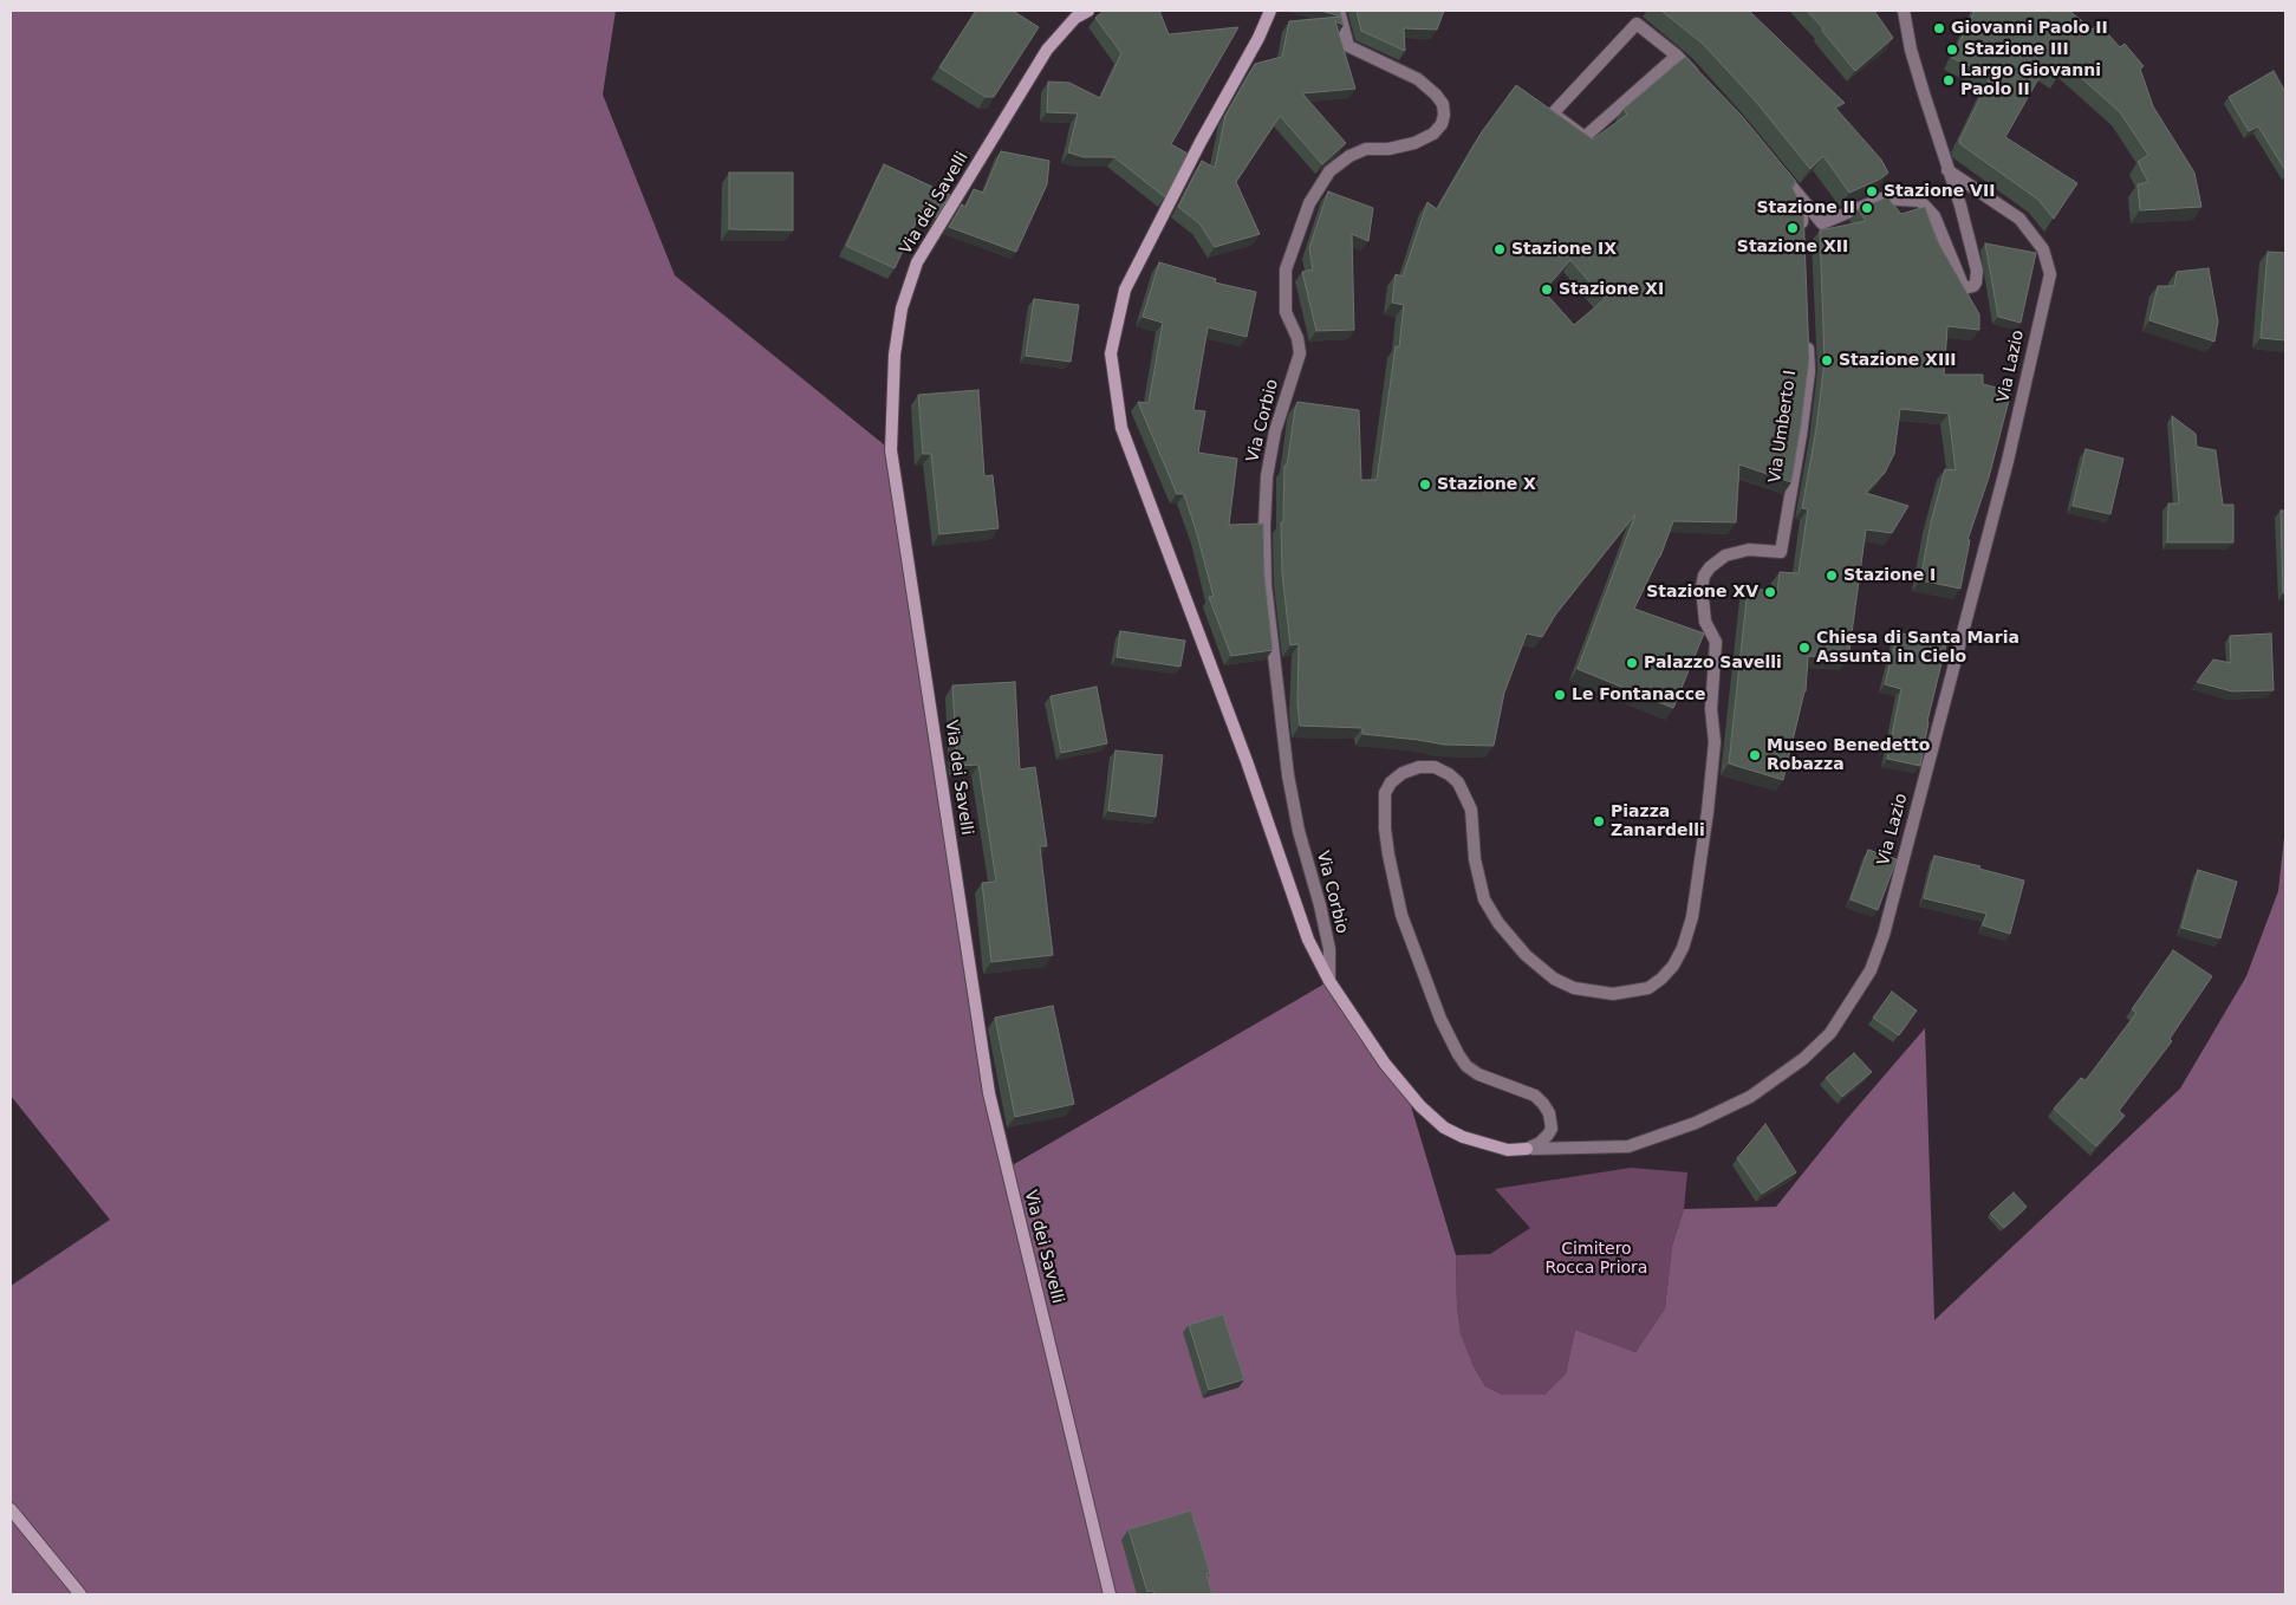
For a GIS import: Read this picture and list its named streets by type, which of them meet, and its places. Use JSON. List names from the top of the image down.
{
  "streets": {
    "street": [
      "Via dei Savelli",
      "Via Lazio",
      "Via Corbio",
      "Via Umberto I"
    ]
  },
  "crossings": [
    ["Via Lazio", "Via Umberto I"]
  ],
  "parks": ["Cimitero Rocca Priora"],
  "places": [
    "Giovanni Paolo II",
    "Stazione III",
    "Largo Giovanni Paolo II",
    "Stazione VII",
    "Stazione II",
    "Stazione XII",
    "Stazione IX",
    "Stazione XI",
    "Stazione XIII",
    "Stazione X",
    "Stazione I",
    "Stazione XV",
    "Chiesa di Santa Maria Assunta in Cielo",
    "Palazzo Savelli",
    "Le Fontanacce",
    "Museo Benedetto Robazza",
    "Piazza Zanardelli"
  ]
}
